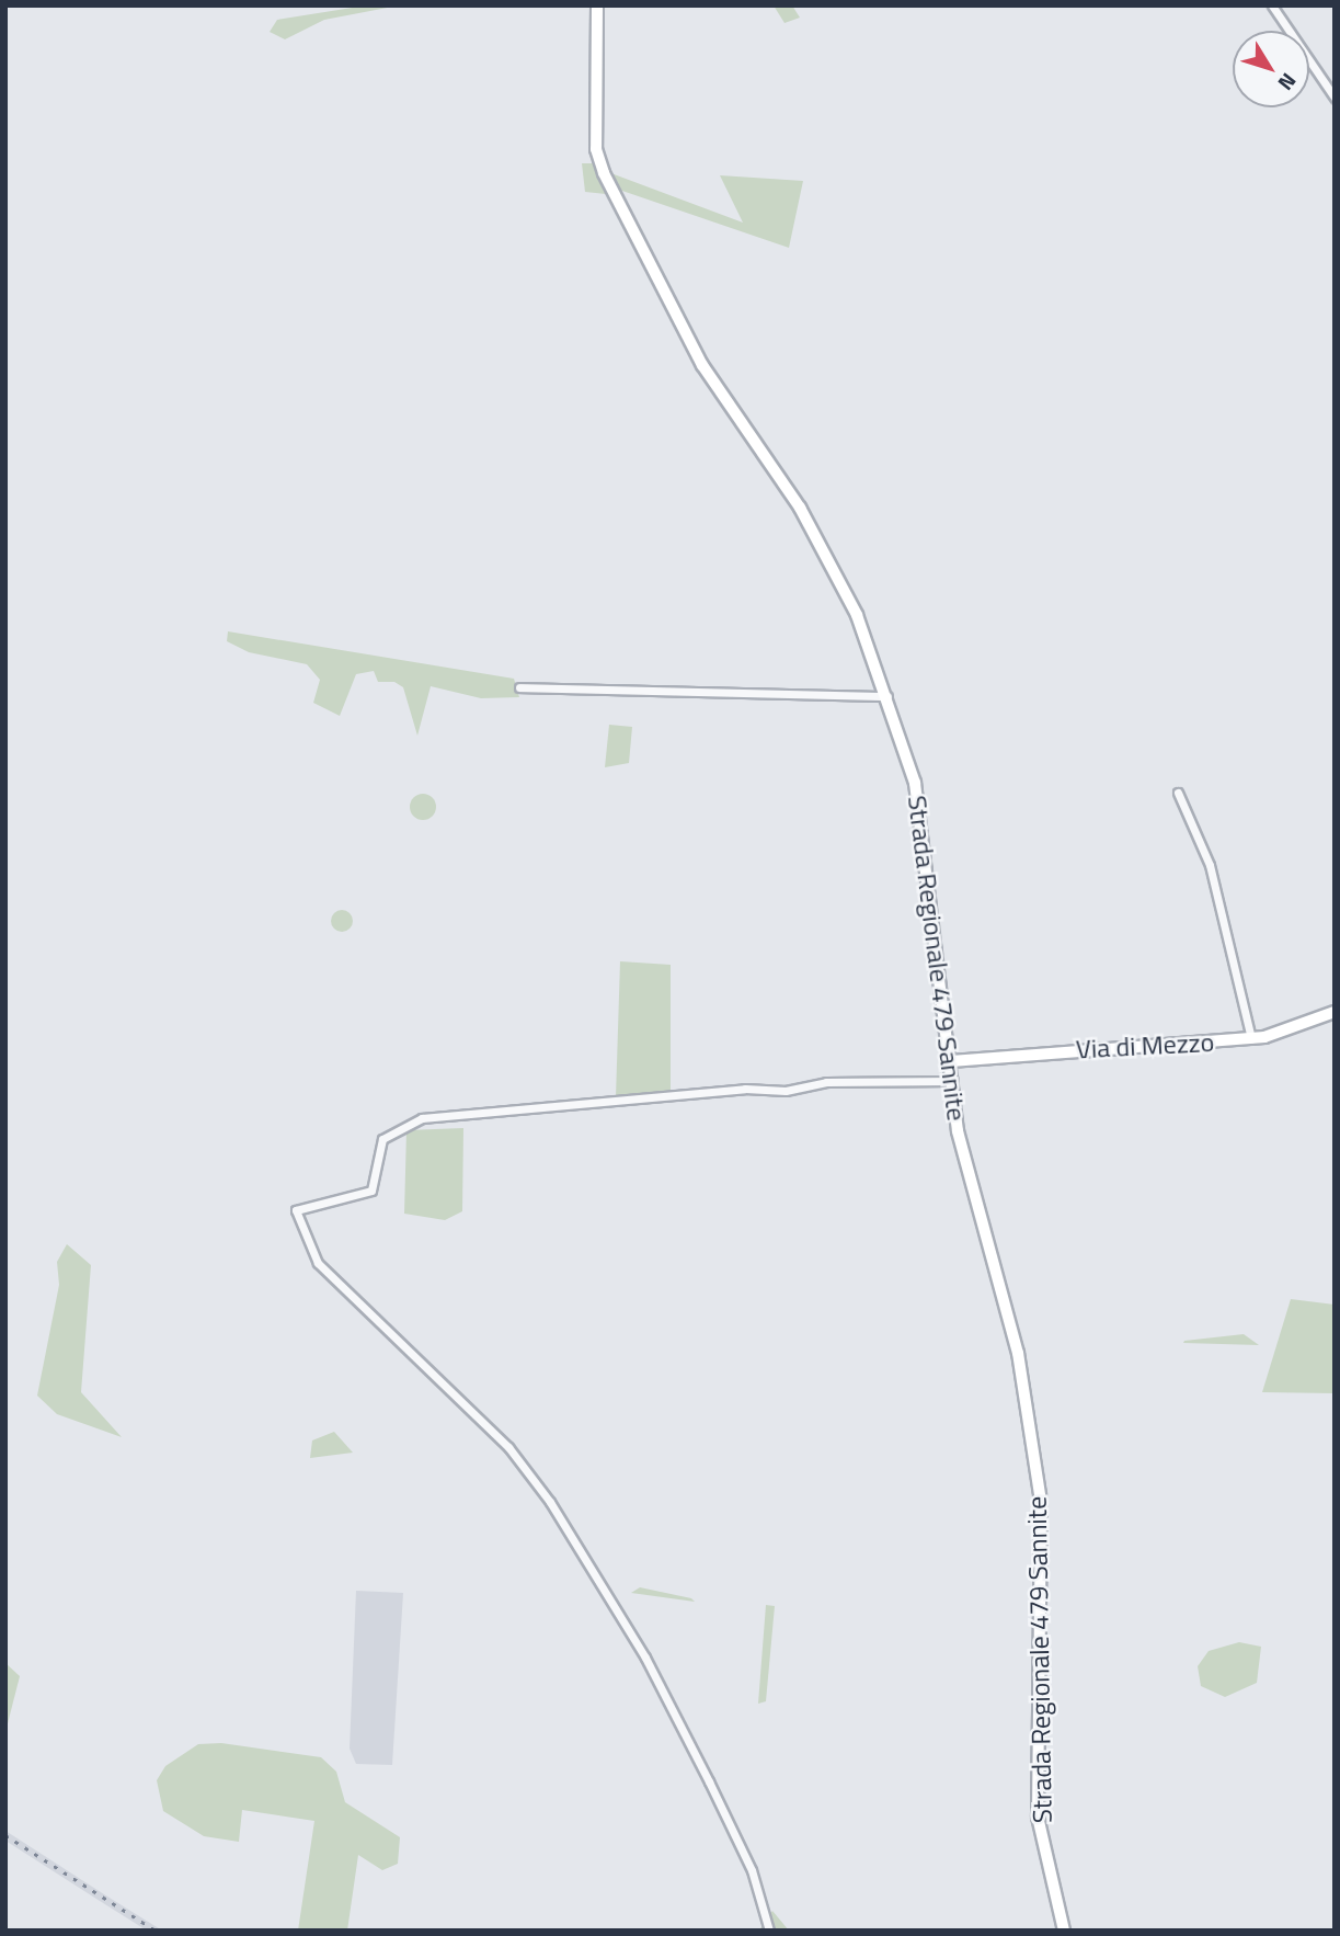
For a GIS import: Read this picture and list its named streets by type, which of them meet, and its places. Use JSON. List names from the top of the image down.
{
  "streets": {
    "main road": ["Strada Regionale 479 Sannite", "Via di Mezzo"]
  },
  "crossings": [
    ["Strada Regionale 479 Sannite", "Via di Mezzo"]
  ],
  "north": "bottom right"
}
